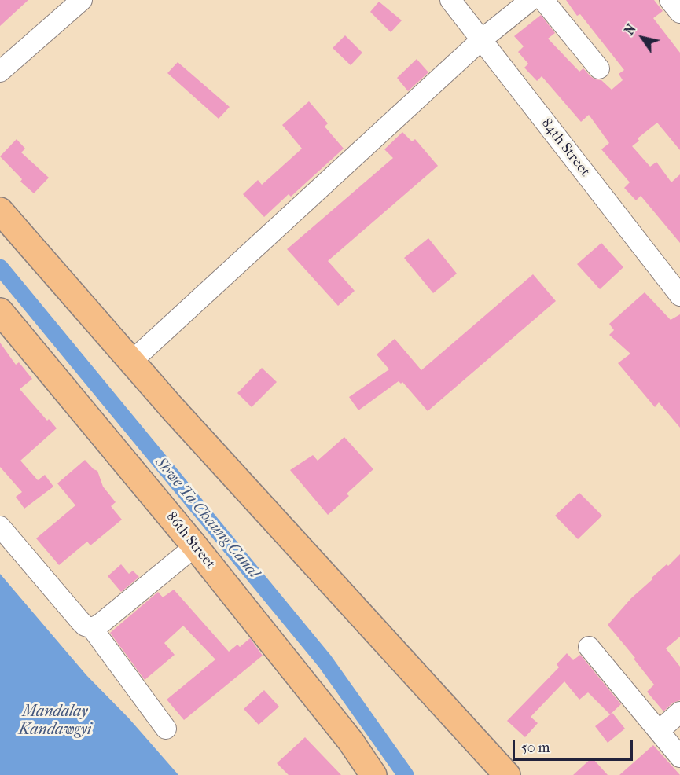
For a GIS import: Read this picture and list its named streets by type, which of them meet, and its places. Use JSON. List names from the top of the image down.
{
  "streets": {
    "main road": ["86th Street"],
    "street": ["84th Street"]
  },
  "water": ["Shwe Ta Chaung Canal", "Mandalay Kandawgyi"],
  "scale_bar": "50 m",
  "north": "top left"
}
